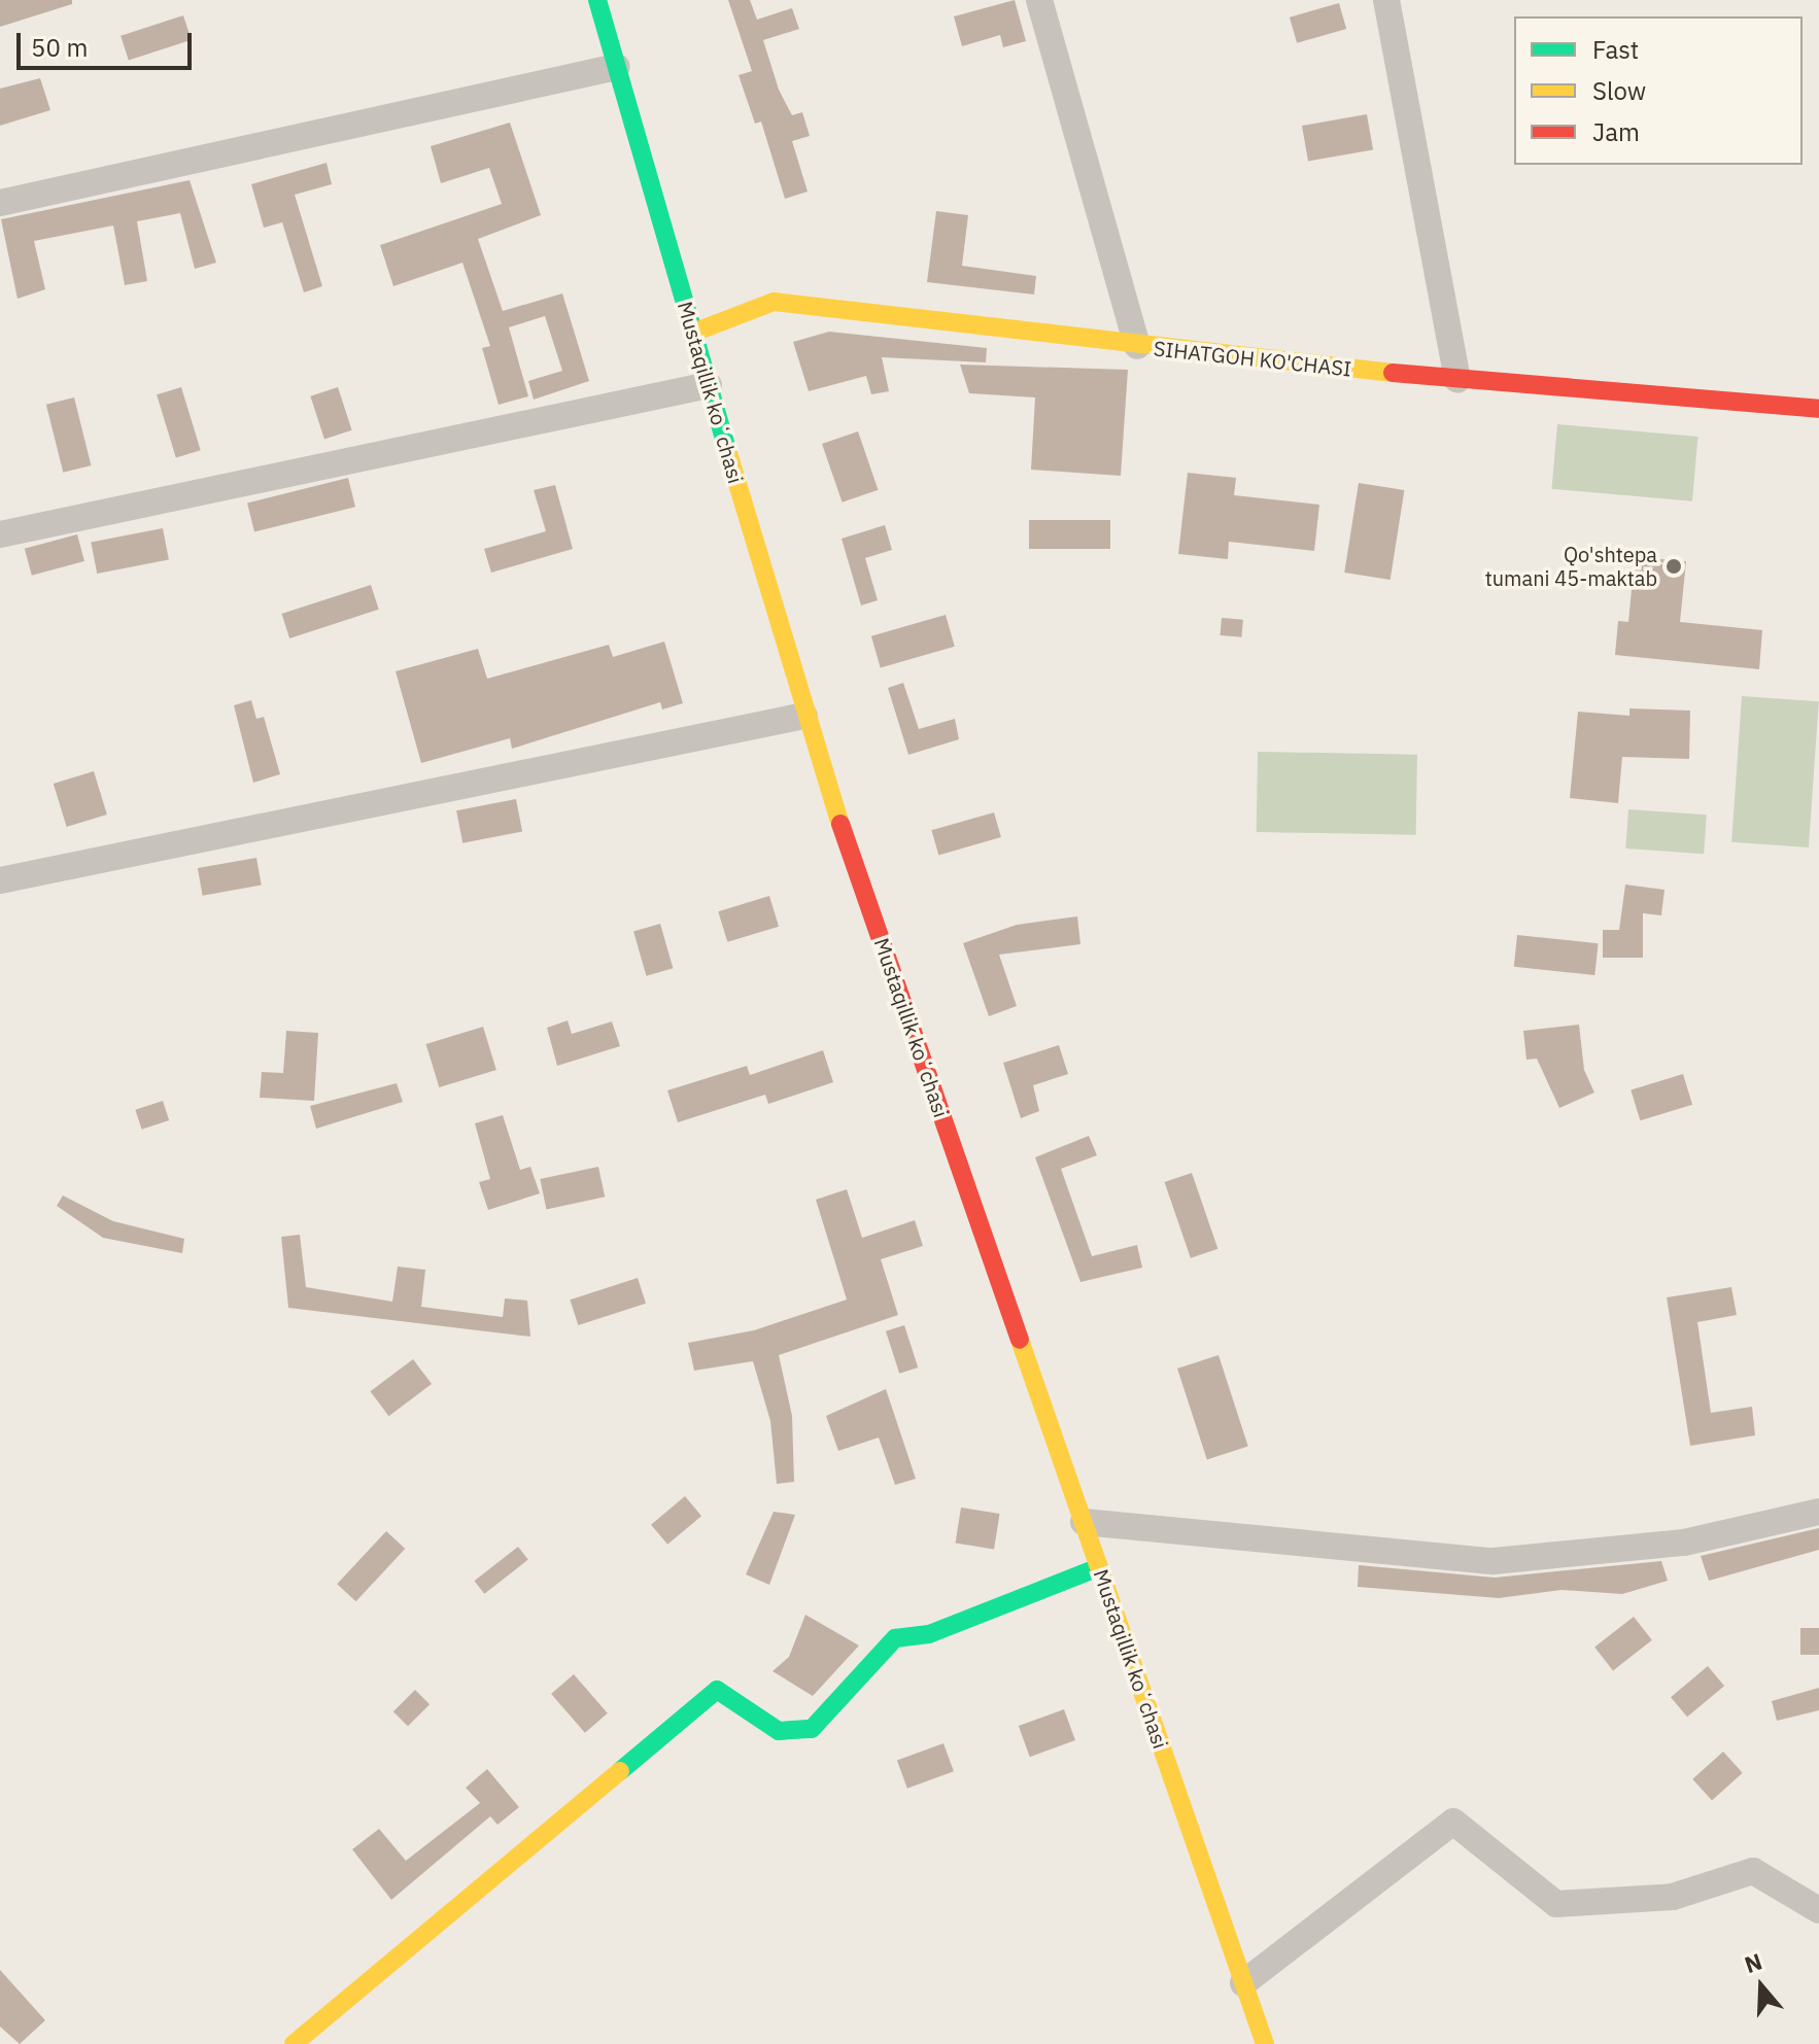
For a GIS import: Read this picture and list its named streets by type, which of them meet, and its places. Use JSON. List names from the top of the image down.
{
  "streets": {
    "main road": ["SIHATGOH KO'CHASI", "Mustaqillik koʻchasi"]
  },
  "crossings": [
    ["SIHATGOH KO'CHASI", "Mustaqillik koʻchasi"]
  ],
  "places": ["Qo'shtepa tumani 45-maktab"],
  "legend": ["Fast", "Slow", "Jam"],
  "scale_bar": "50 m",
  "north": "top"
}
